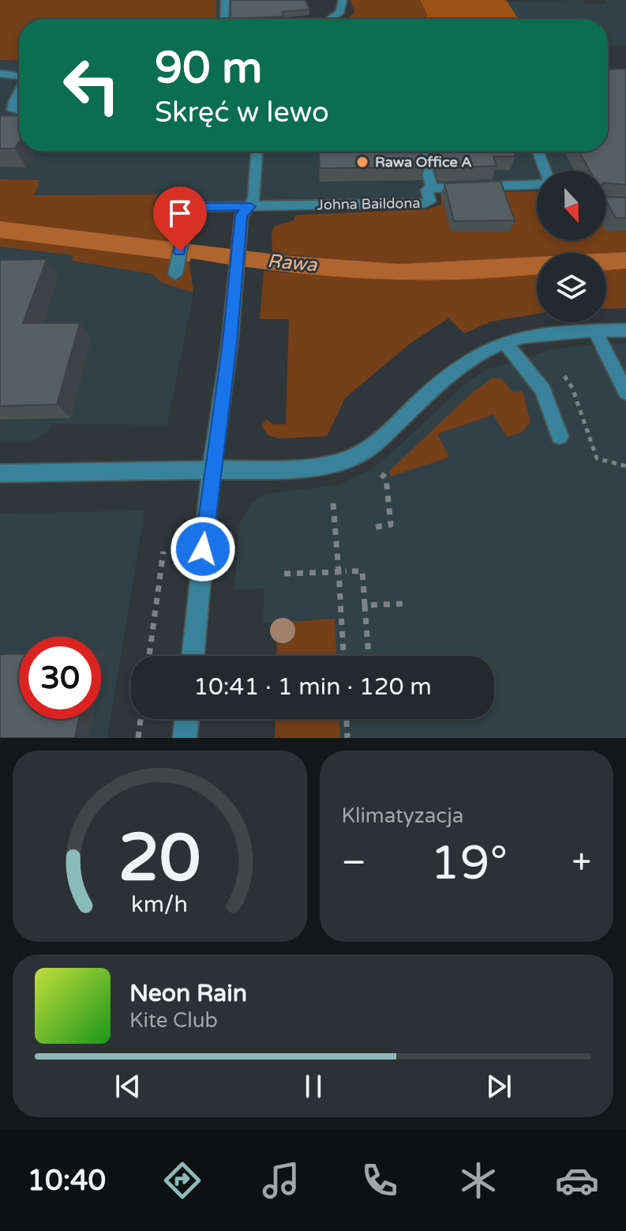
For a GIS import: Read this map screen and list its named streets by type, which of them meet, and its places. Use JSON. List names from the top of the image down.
{
  "streets": {
    "street": ["Johna Baildona"]
  },
  "water": ["Rawa"],
  "places": ["Rawa Office A"],
  "north": "bottom",
  "page": {
    "turn": ["90 m", "Skręć w lewo"],
    "limit": "30",
    "trip": "10:41 · 1 min · 120 m",
    "tile": "Klimatyzacja",
    "heat": ["−", "19°", "+"],
    "song": ["Neon Rain", "Kite Club"],
    "tabs": "10:40",
    "gauge": ["20", "km/h"]
  }
}
